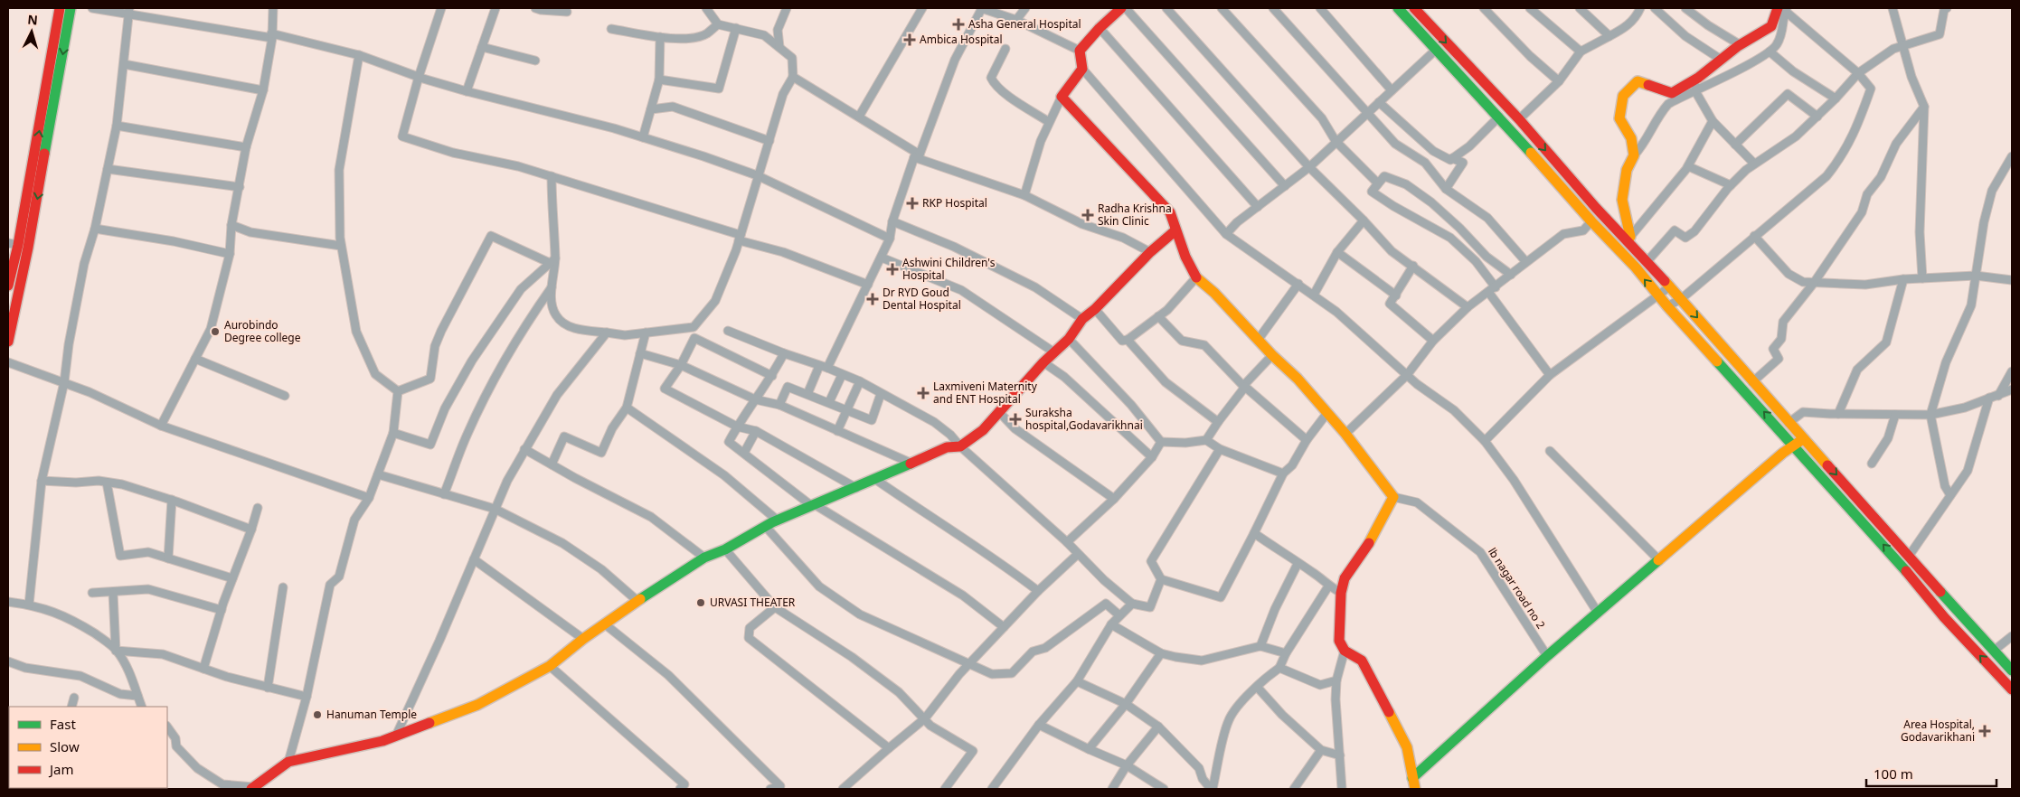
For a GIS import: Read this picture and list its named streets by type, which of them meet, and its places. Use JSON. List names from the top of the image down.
{
  "streets": {
    "street": ["lb nagar road no 2"]
  },
  "places": {
    "health": [
      "Asha General Hospital",
      "Ambica Hospital",
      "RKP Hospital",
      "Radha Krishna Skin Clinic",
      "Ashwini Children's Hospital",
      "Dr RYD Goud Dental Hospital",
      "Laxmiveni Maternity and ENT Hospital",
      "Suraksha hospital,Godavarikhnai",
      "Area Hospital, Godavarikhani"
    ],
    "other": ["Aurobindo Degree college", "URVASI THEATER", "Hanuman Temple"]
  },
  "legend": ["Fast", "Slow", "Jam"],
  "scale_bar": "100 m",
  "north": "top"
}
